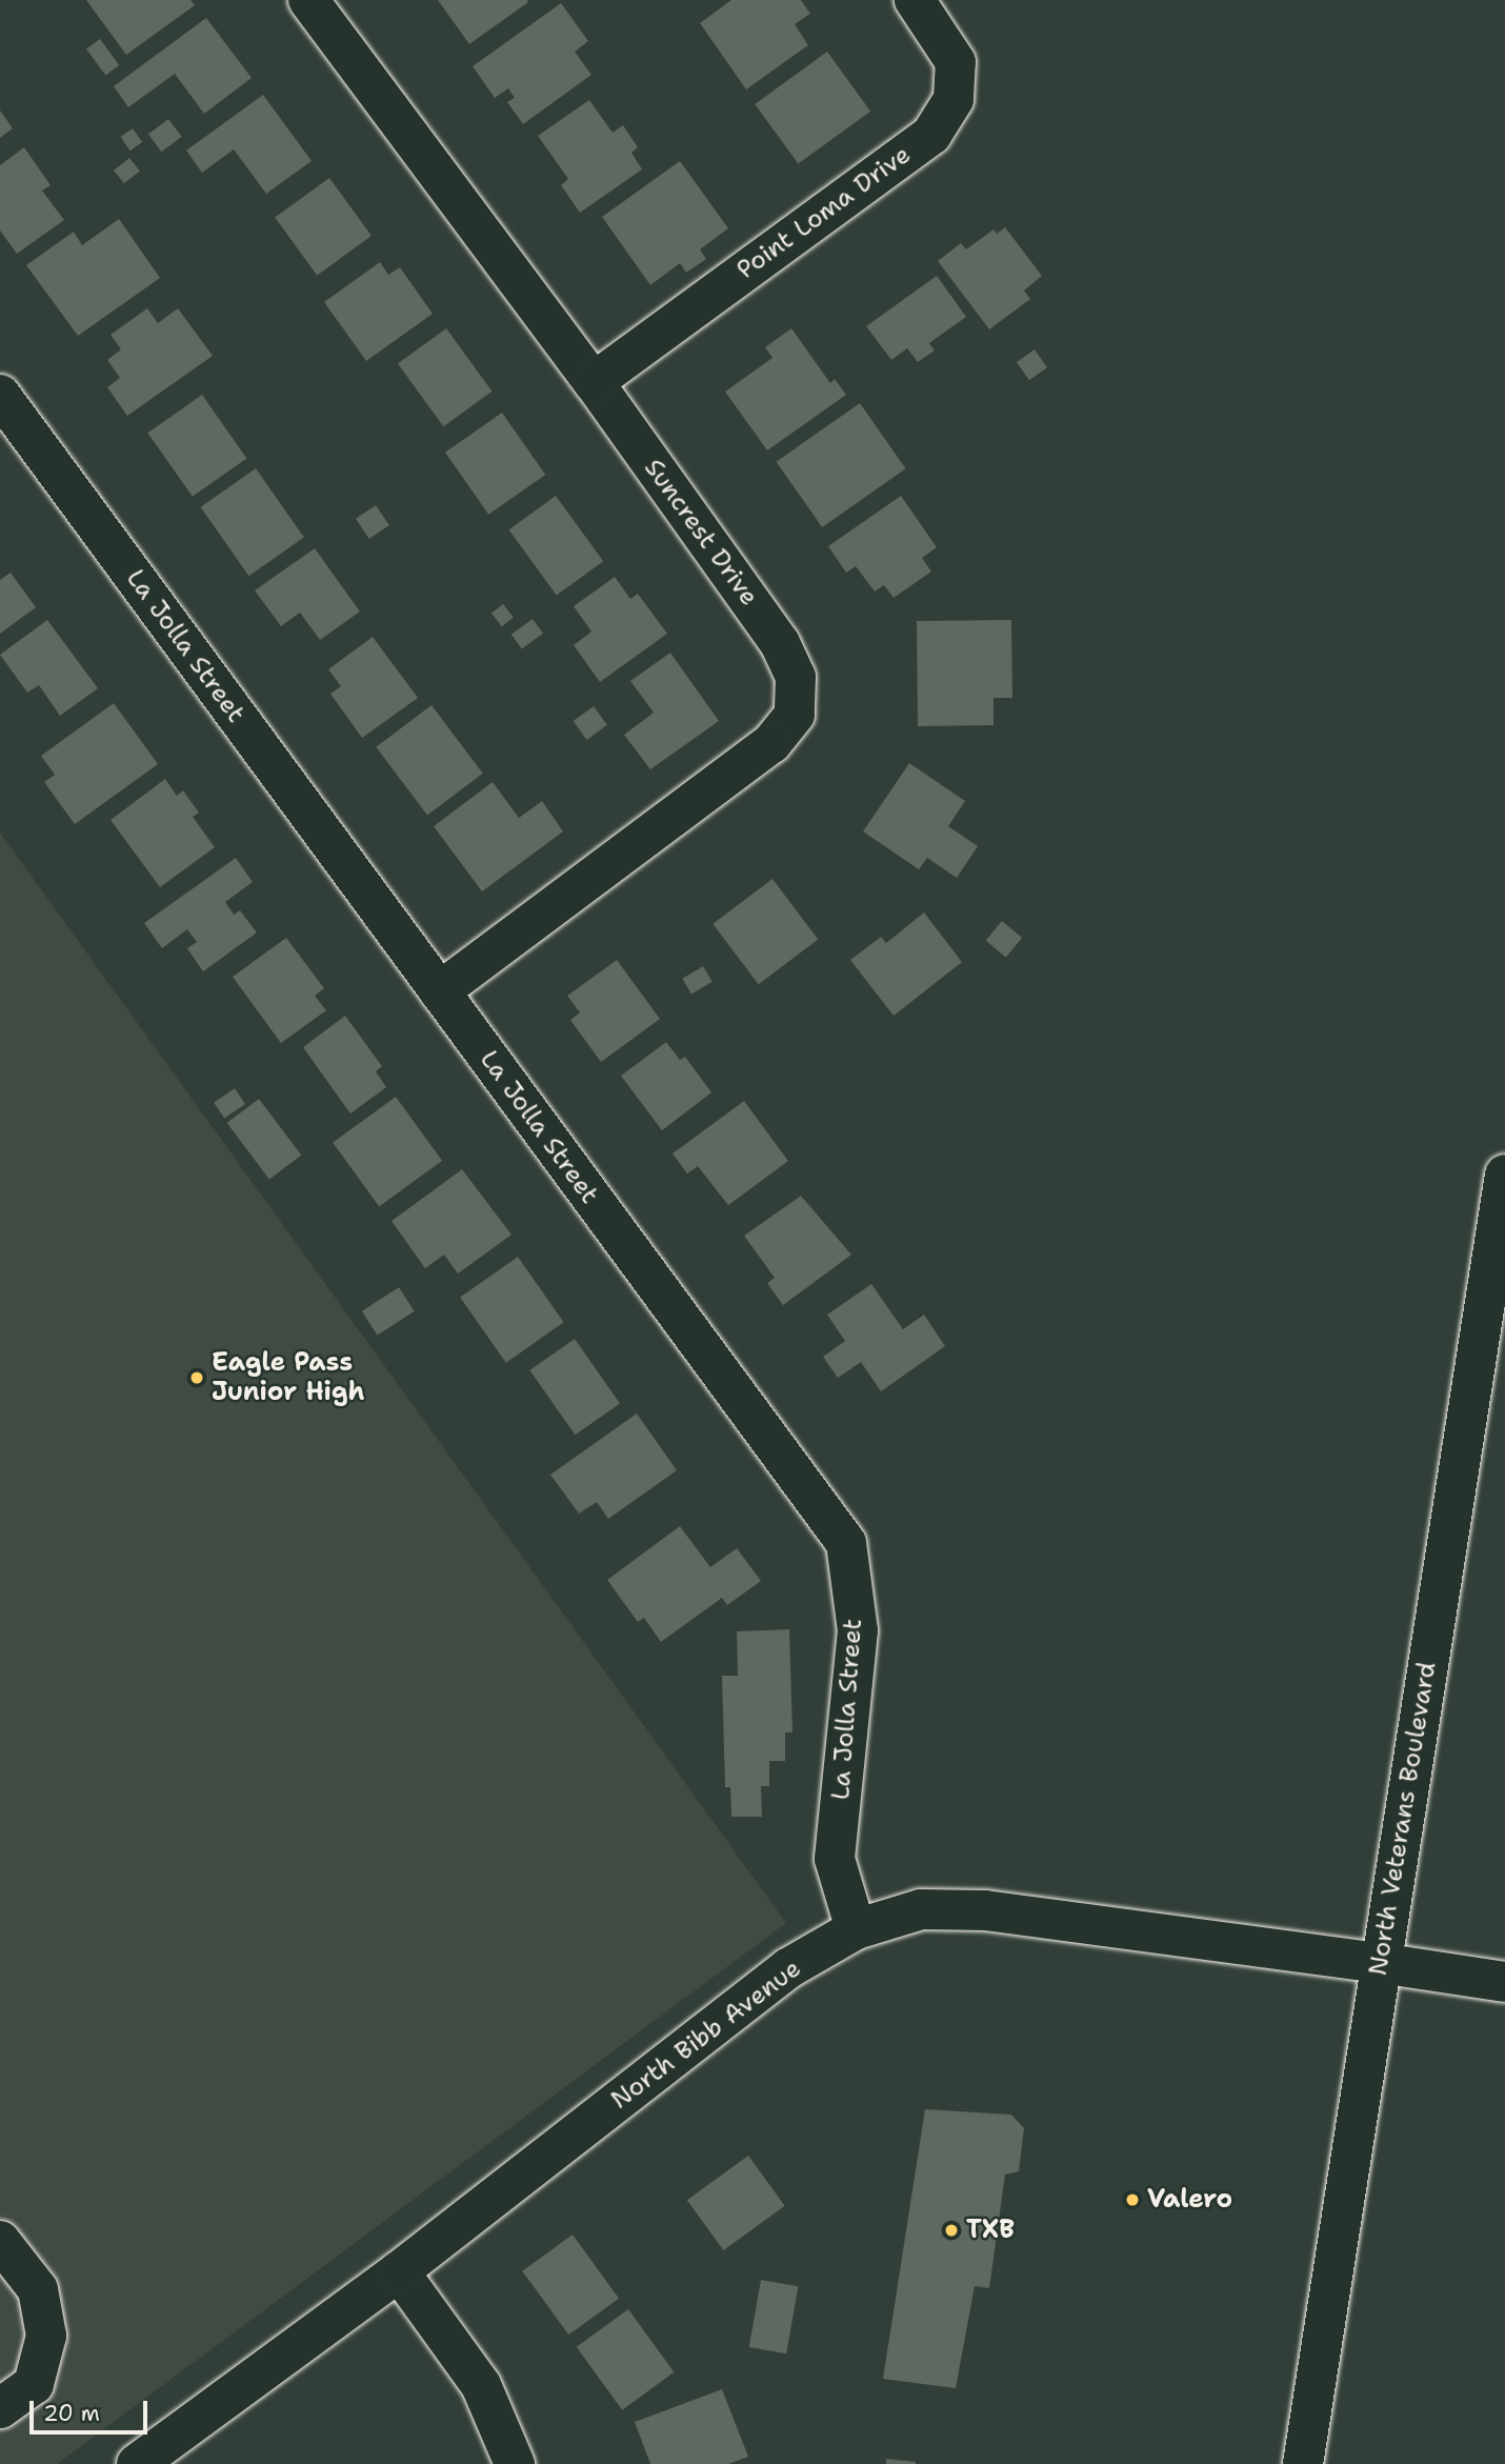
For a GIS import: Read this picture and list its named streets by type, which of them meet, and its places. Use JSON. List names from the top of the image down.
{
  "streets": {
    "main road": [
      "Point Loma Drive",
      "Suncrest Drive",
      "La Jolla Street",
      "North Veterans Boulevard",
      "North Bibb Avenue"
    ]
  },
  "crossings": [
    ["Point Loma Drive", "Suncrest Drive"],
    ["Suncrest Drive", "La Jolla Street"],
    ["La Jolla Street", "North Bibb Avenue"],
    ["North Veterans Boulevard", "North Bibb Avenue"]
  ],
  "places": ["Eagle Pass Junior High", "Valero", "TXB"],
  "scale_bar": "20 m"
}
